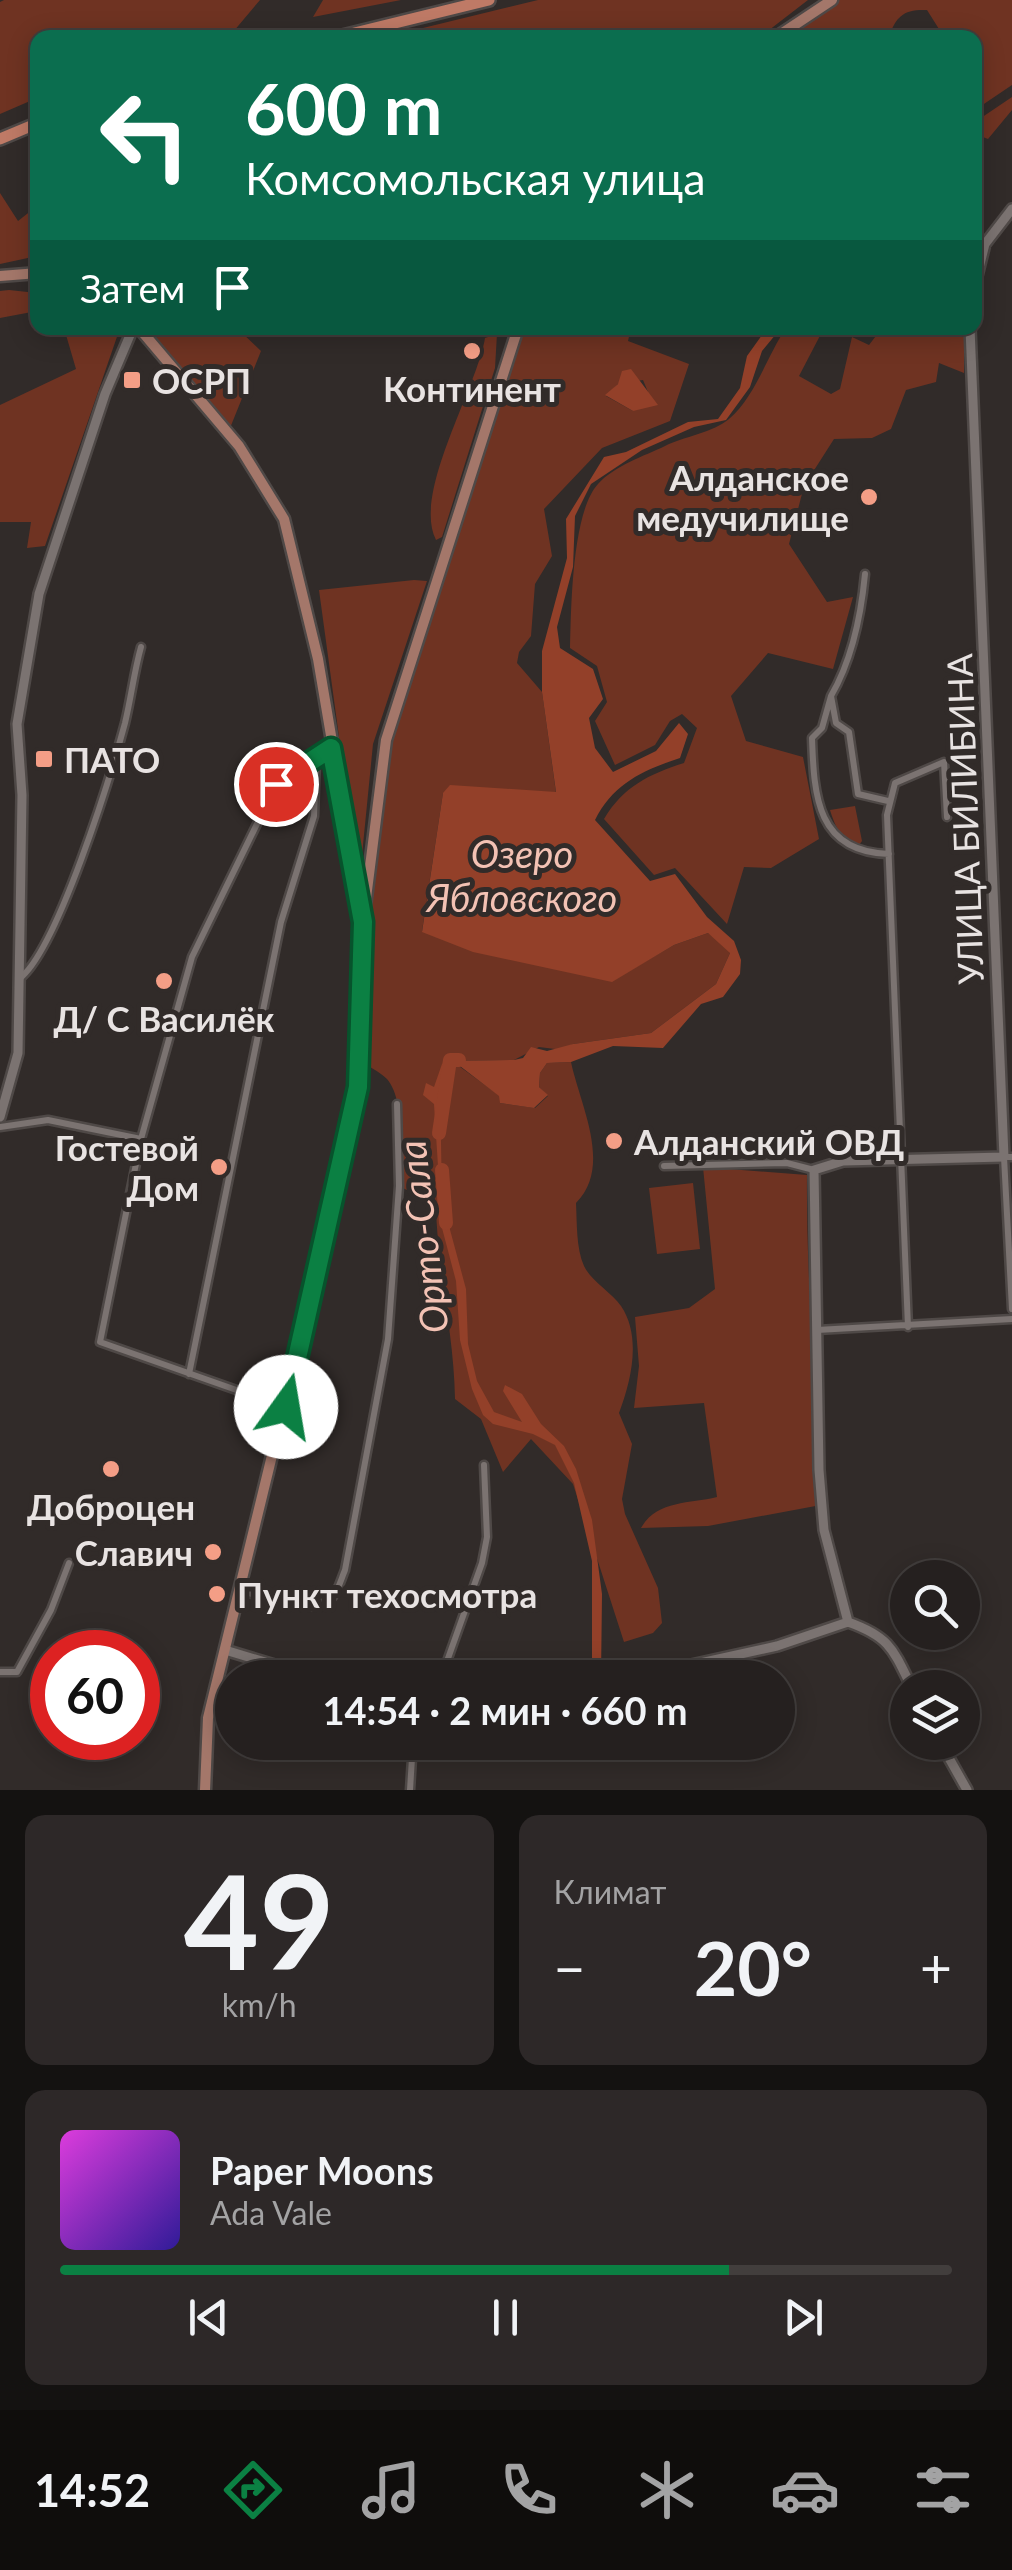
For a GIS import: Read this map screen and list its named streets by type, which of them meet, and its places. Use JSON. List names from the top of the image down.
{
  "streets": {
    "street": ["УЛИЦА БИЛИБИНА"]
  },
  "water": ["Озеро Ябловского", "Орто-Сала"],
  "places": {
    "other": [
      "Континент",
      "Алданское медучилище",
      "Д/ С Василёк",
      "Алданский ОВД",
      "Гостевой Дом",
      "Доброцен",
      "Славич",
      "Пункт техосмотра"
    ],
    "transit": ["ОСРП", "ПАТО"]
  },
  "page": {
    "turn": ["600 m", "Комсомольская улица"],
    "then": "Затем",
    "limit": "60",
    "trip": "14:54 · 2 мин · 660 m",
    "tile": [
      ["49", "km/h"],
      "Климат"
    ],
    "heat": ["−", "20°", "+"],
    "song": ["Paper Moons", "Ada Vale"],
    "tabs": "14:52"
  }
}
